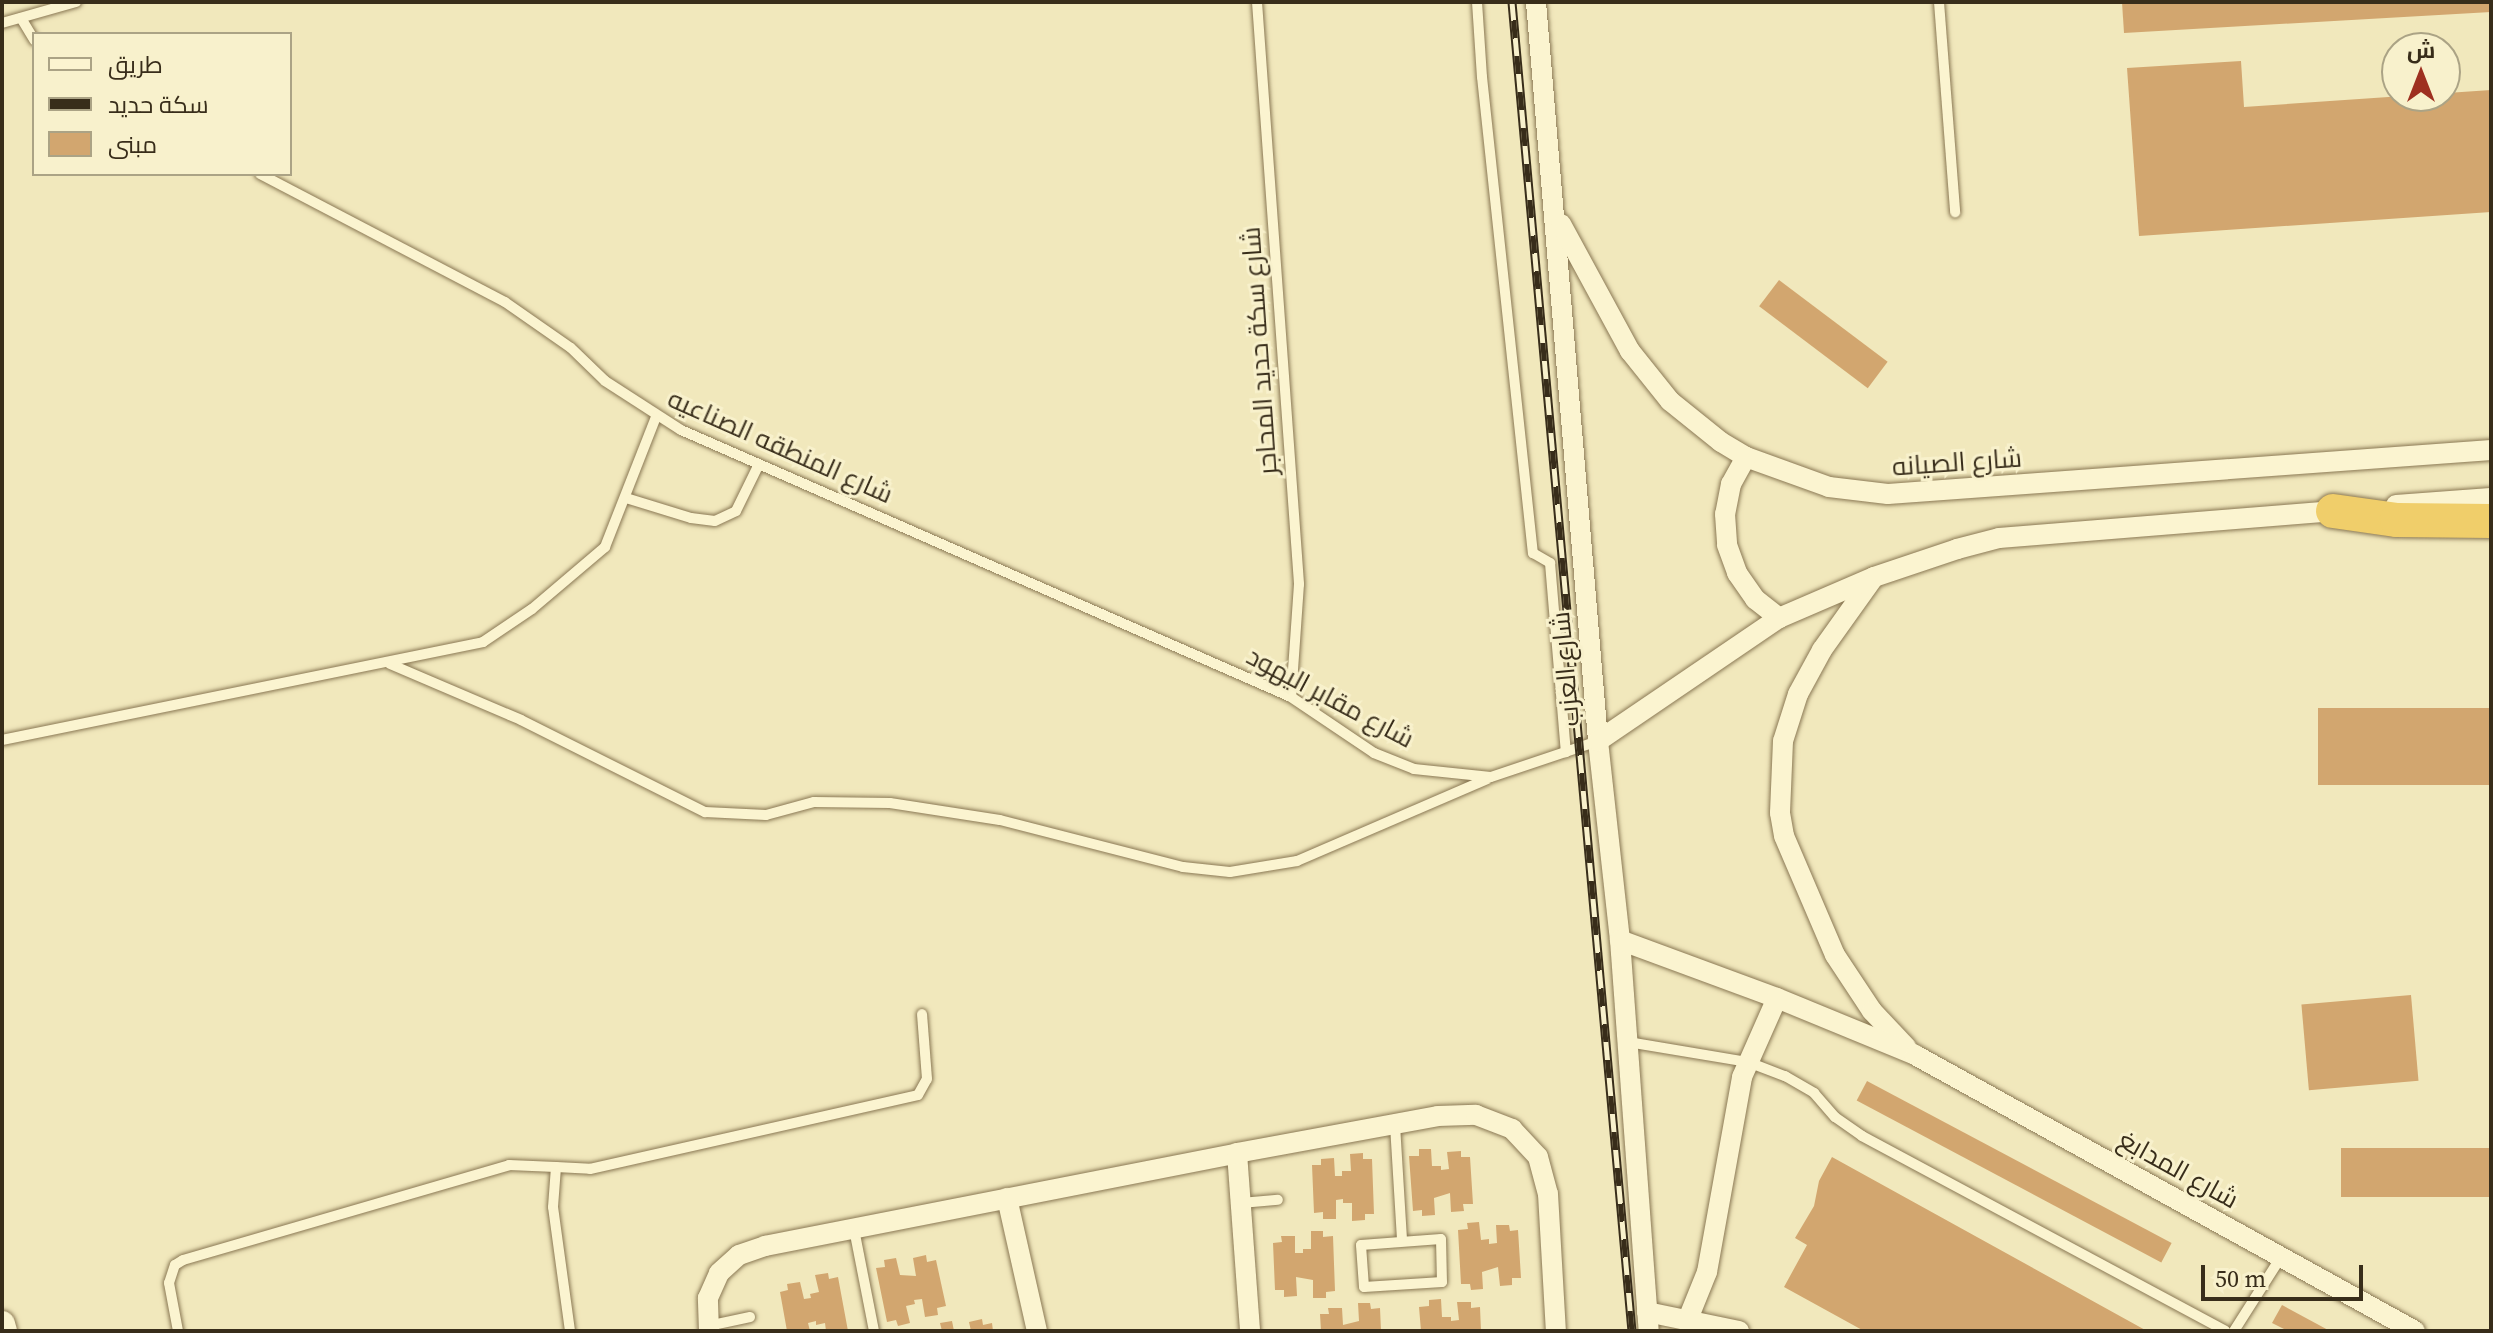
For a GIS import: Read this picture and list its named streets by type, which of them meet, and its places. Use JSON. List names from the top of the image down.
{
  "streets": {
    "street": ["شارع الصيانه", "شارع العزب", "شارع المدابغ"],
    "lane": ["شارع سكة حديد المحاجر", "شارع المنطقه الصناعيه", "شارع مقابر اليهود"]
  },
  "crossings": [
    ["شارع سكة حديد المحاجر", "شارع مقابر اليهود"],
    ["شارع المنطقه الصناعيه", "شارع مقابر اليهود"],
    ["شارع الصيانه", "شارع العزب"],
    ["شارع العزب", "شارع مقابر اليهود"],
    ["شارع العزب", "شارع المدابغ"]
  ],
  "legend": ["طريق", "سكة حديد", "مبنى"],
  "scale_bar": "50 m",
  "north": "top"
}
